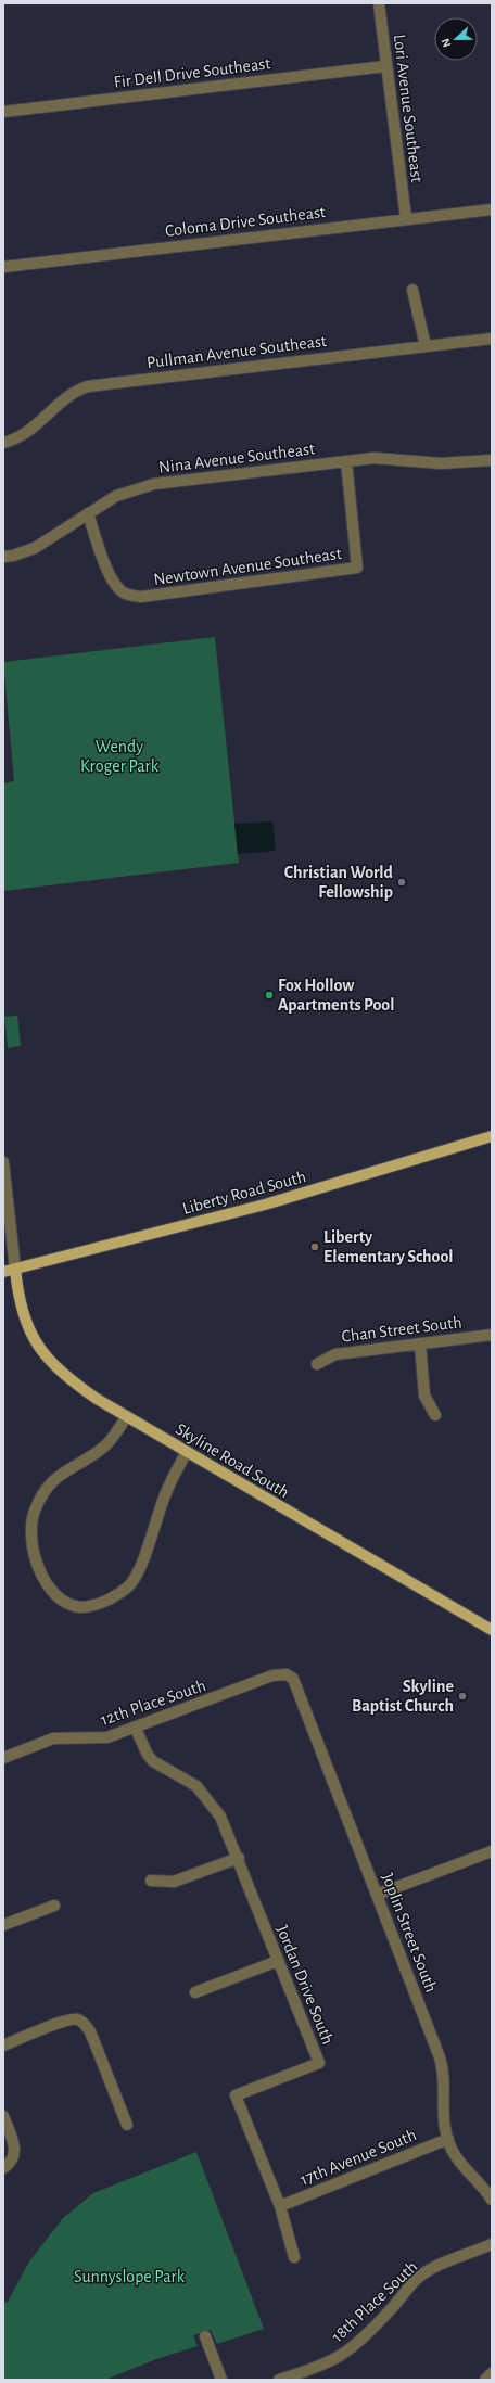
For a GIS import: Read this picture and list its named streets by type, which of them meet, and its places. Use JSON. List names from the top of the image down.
{
  "streets": {
    "main road": ["Liberty Road South", "Skyline Road South"],
    "street": [
      "Fir Dell Drive Southeast",
      "Lori Avenue Southeast",
      "Coloma Drive Southeast",
      "Pullman Avenue Southeast",
      "Nina Avenue Southeast",
      "Newtown Avenue Southeast",
      "Chan Street South",
      "12th Place South",
      "Joplin Street South",
      "Jordan Drive South",
      "17th Avenue South",
      "18th Place South"
    ]
  },
  "crossings": [
    ["Fir Dell Drive Southeast", "Lori Avenue Southeast"],
    ["Lori Avenue Southeast", "Coloma Drive Southeast"],
    ["Nina Avenue Southeast", "Newtown Avenue Southeast"],
    ["Liberty Road South", "Skyline Road South"],
    ["12th Place South", "Joplin Street South"],
    ["12th Place South", "Jordan Drive South"],
    ["Joplin Street South", "17th Avenue South"],
    ["Jordan Drive South", "17th Avenue South"]
  ],
  "parks": ["Wendy Kroger Park", "Sunnyslope Park"],
  "places": [
    "Christian World Fellowship",
    "Fox Hollow Apartments Pool",
    "Liberty Elementary School",
    "Skyline Baptist Church"
  ],
  "north": "left"
}
